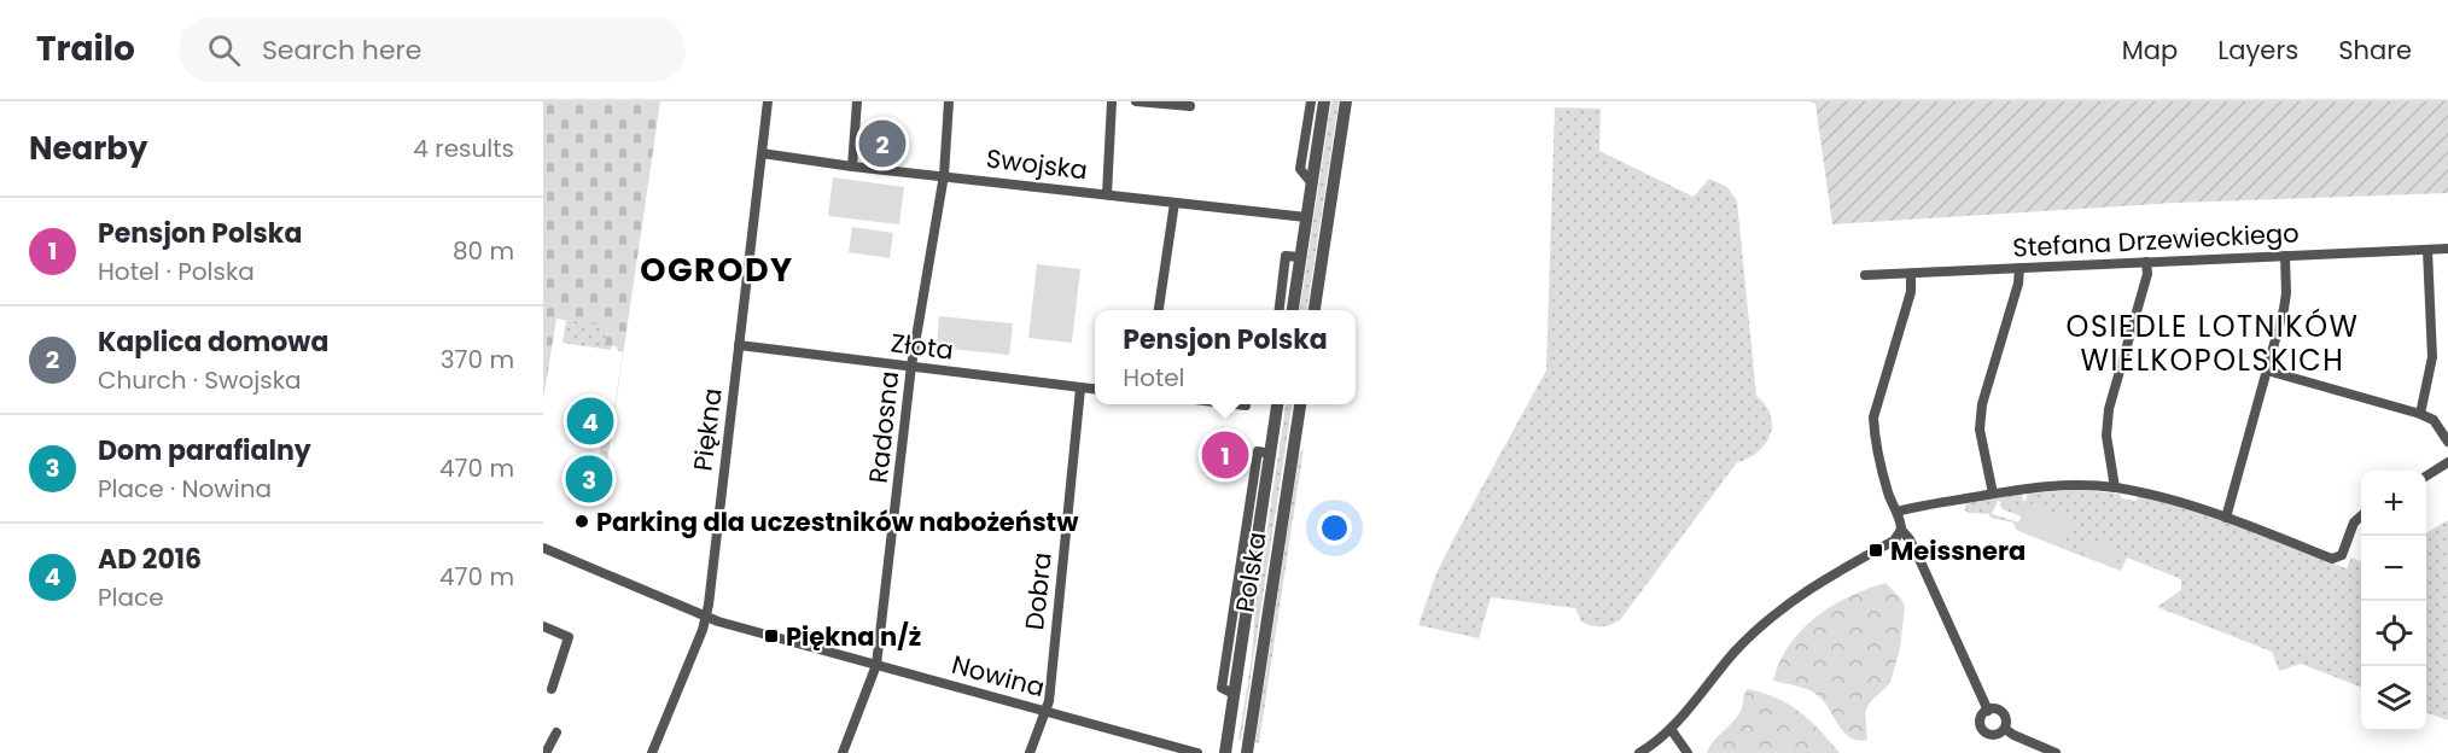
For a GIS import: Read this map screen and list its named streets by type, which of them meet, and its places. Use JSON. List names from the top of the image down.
{
  "streets": {
    "street": [
      "Swojska",
      "Stefana Drzewieckiego",
      "Złota",
      "Radosna",
      "Piękna",
      "Polska",
      "Dobra",
      "Nowina"
    ]
  },
  "crossings": [
    ["Swojska", "Radosna"],
    ["Swojska", "Piękna"],
    ["Złota", "Radosna"],
    ["Złota", "Piękna"],
    ["Złota", "Dobra"],
    ["Radosna", "Nowina"],
    ["Piękna", "Nowina"],
    ["Dobra", "Nowina"]
  ],
  "districts": ["OGRODY", "OSIEDLE LOTNIKÓW WIELKOPOLSKICH"],
  "places": {
    "other": ["Parking dla uczestników nabożeństw"],
    "transit": ["Meissnera", "Piękna n/ż"]
  },
  "page": {
    "header": "Trailo",
    "search": "Search here",
    "nav": ["Map", "Layers", "Share"],
    "heading": ["Nearby", "4 results"],
    "pins": [
      "2",
      "4",
      "1",
      "3"
    ],
    "list": [
      {
        "mark": "1",
        "name": "Pensjon Polska",
        "note": "Hotel · Polska",
        "value": "80 m"
      },
      {
        "mark": "2",
        "name": "Kaplica domowa",
        "note": "Church · Swojska",
        "value": "370 m"
      },
      {
        "mark": "3",
        "name": "Dom parafialny",
        "note": "Place · Nowina",
        "value": "470 m"
      },
      {
        "mark": "4",
        "name": "AD 2016",
        "note": "Place",
        "value": "470 m"
      }
    ],
    "popup": ["Pensjon Polska", "Hotel"],
    "map_buttons": ["+", "−"]
  }
}
